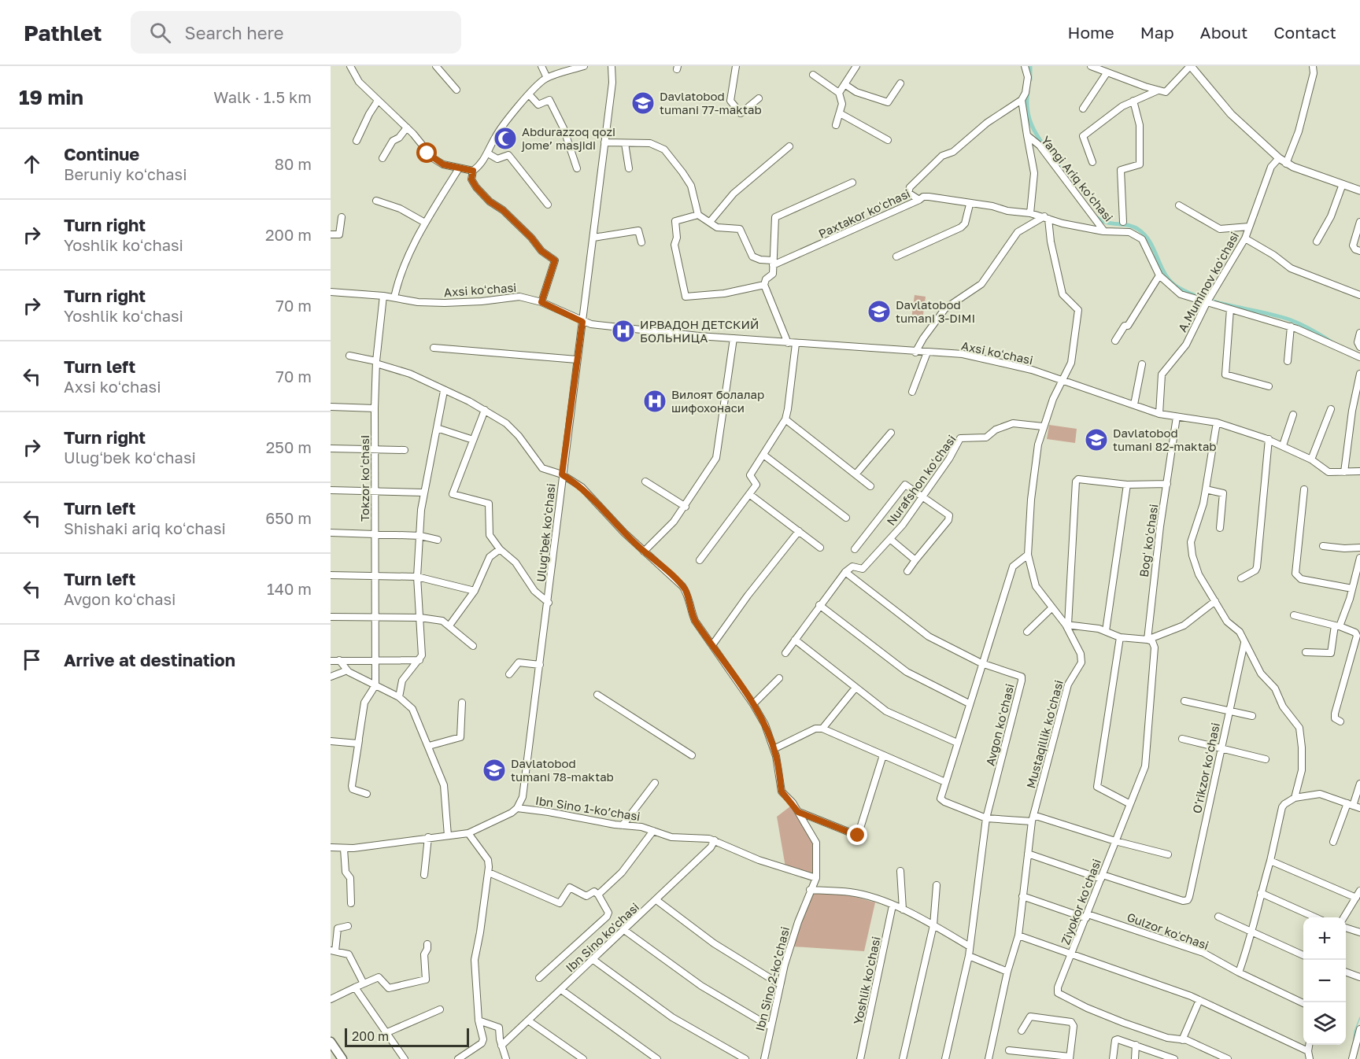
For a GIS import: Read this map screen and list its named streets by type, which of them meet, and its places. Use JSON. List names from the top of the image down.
{
  "streets": {
    "street": [
      "Yangi Ariq koʻchasi",
      "Paxtakor koʻchasi",
      "A.Muminov koʻchasi",
      "Axsi koʻchasi",
      "Tokzor koʻchasi",
      "Nurafshon koʻchasi",
      "Ulugʻbek koʻchasi",
      "Bogʻ koʻchasi",
      "Avgon koʻchasi",
      "Mustaqillik koʻchasi",
      "O'rikzor koʻchasi",
      "Ibn Sino 1-koʼchasi",
      "Ziyokor koʻchasi",
      "Gulzor koʻchasi",
      "Ibn Sino ko'chasi",
      "Ibn Sino 2-koʼchasi",
      "Yoshlik koʻchasi"
    ]
  },
  "crossings": [
    ["Yangi Ariq koʻchasi", "Paxtakor koʻchasi"],
    ["Yangi Ariq koʻchasi", "A.Muminov koʻchasi"],
    ["A.Muminov koʻchasi", "Axsi koʻchasi"],
    ["Axsi koʻchasi", "Tokzor koʻchasi"],
    ["Axsi koʻchasi", "Ulugʻbek koʻchasi"],
    ["Axsi koʻchasi", "Bogʻ koʻchasi"],
    ["Axsi koʻchasi", "Mustaqillik koʻchasi"],
    ["Nurafshon koʻchasi", "Avgon koʻchasi"],
    ["Nurafshon koʻchasi", "Mustaqillik koʻchasi"],
    ["Ulugʻbek koʻchasi", "Ibn Sino 1-koʼchasi"],
    ["Bogʻ koʻchasi", "Ziyokor koʻchasi"],
    ["Mustaqillik koʻchasi", "Gulzor koʻchasi"],
    ["O'rikzor koʻchasi", "Ziyokor koʻchasi"],
    ["Ibn Sino 1-koʼchasi", "Ibn Sino ko'chasi"],
    ["Ibn Sino 1-koʼchasi", "Ibn Sino 2-koʼchasi"],
    ["Ziyokor koʻchasi", "Gulzor koʻchasi"]
  ],
  "places": {
    "school or university": [
      "Davlatobod tumani 77-maktab",
      "Davlatobod tumani 3-DIMI",
      "Davlatobod tumani 82-maktab",
      "Davlatobod tumani 78-maktab"
    ],
    "mosque": ["Abdurazzoq qozi jome’ masjidi"],
    "hospital": ["ИРВАДОН ДЕТСКИЙ БОЛЬНИЦА", "Вилоят болалар шифохонаси"]
  },
  "scale_bar": "200 m",
  "page": {
    "header": "Pathlet",
    "search": "Search here",
    "nav": [
      "Home",
      "Map",
      "About",
      "Contact"
    ],
    "heading": ["19 min", "Walk · 1.5 km"],
    "list": [
      ["Continue", "Beruniy koʻchasi", "80 m"],
      ["Turn right", "Yoshlik koʻchasi", "200 m"],
      ["Turn right", "Yoshlik koʻchasi", "70 m"],
      ["Turn left", "Axsi koʻchasi", "70 m"],
      ["Turn right", "Ulugʻbek koʻchasi", "250 m"],
      ["Turn left", "Shishaki ariq koʻchasi", "650 m"],
      ["Turn left", "Avgon koʻchasi", "140 m"],
      "Arrive at destination"
    ],
    "map_buttons": ["+", "−"],
    "scale": "200 m"
  }
}
